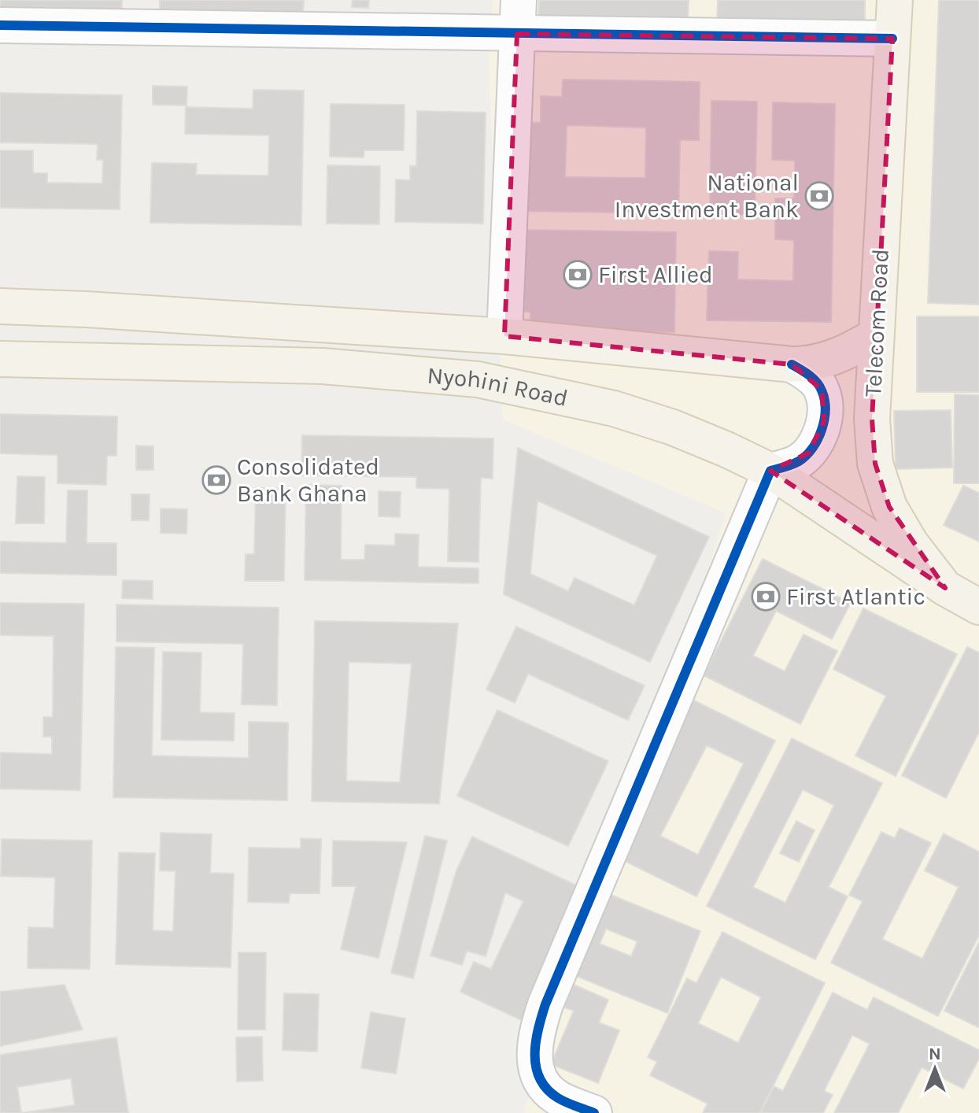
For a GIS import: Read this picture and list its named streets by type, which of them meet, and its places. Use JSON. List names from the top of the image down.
{
  "streets": {
    "main road": ["Telecom Road", "Nyohini Road"]
  },
  "crossings": [
    ["Telecom Road", "Nyohini Road"]
  ],
  "places": {
    "bank": [
      "National Investment Bank",
      "First Allied",
      "Consolidated Bank Ghana",
      "First Atlantic"
    ]
  },
  "north": "top"
}
